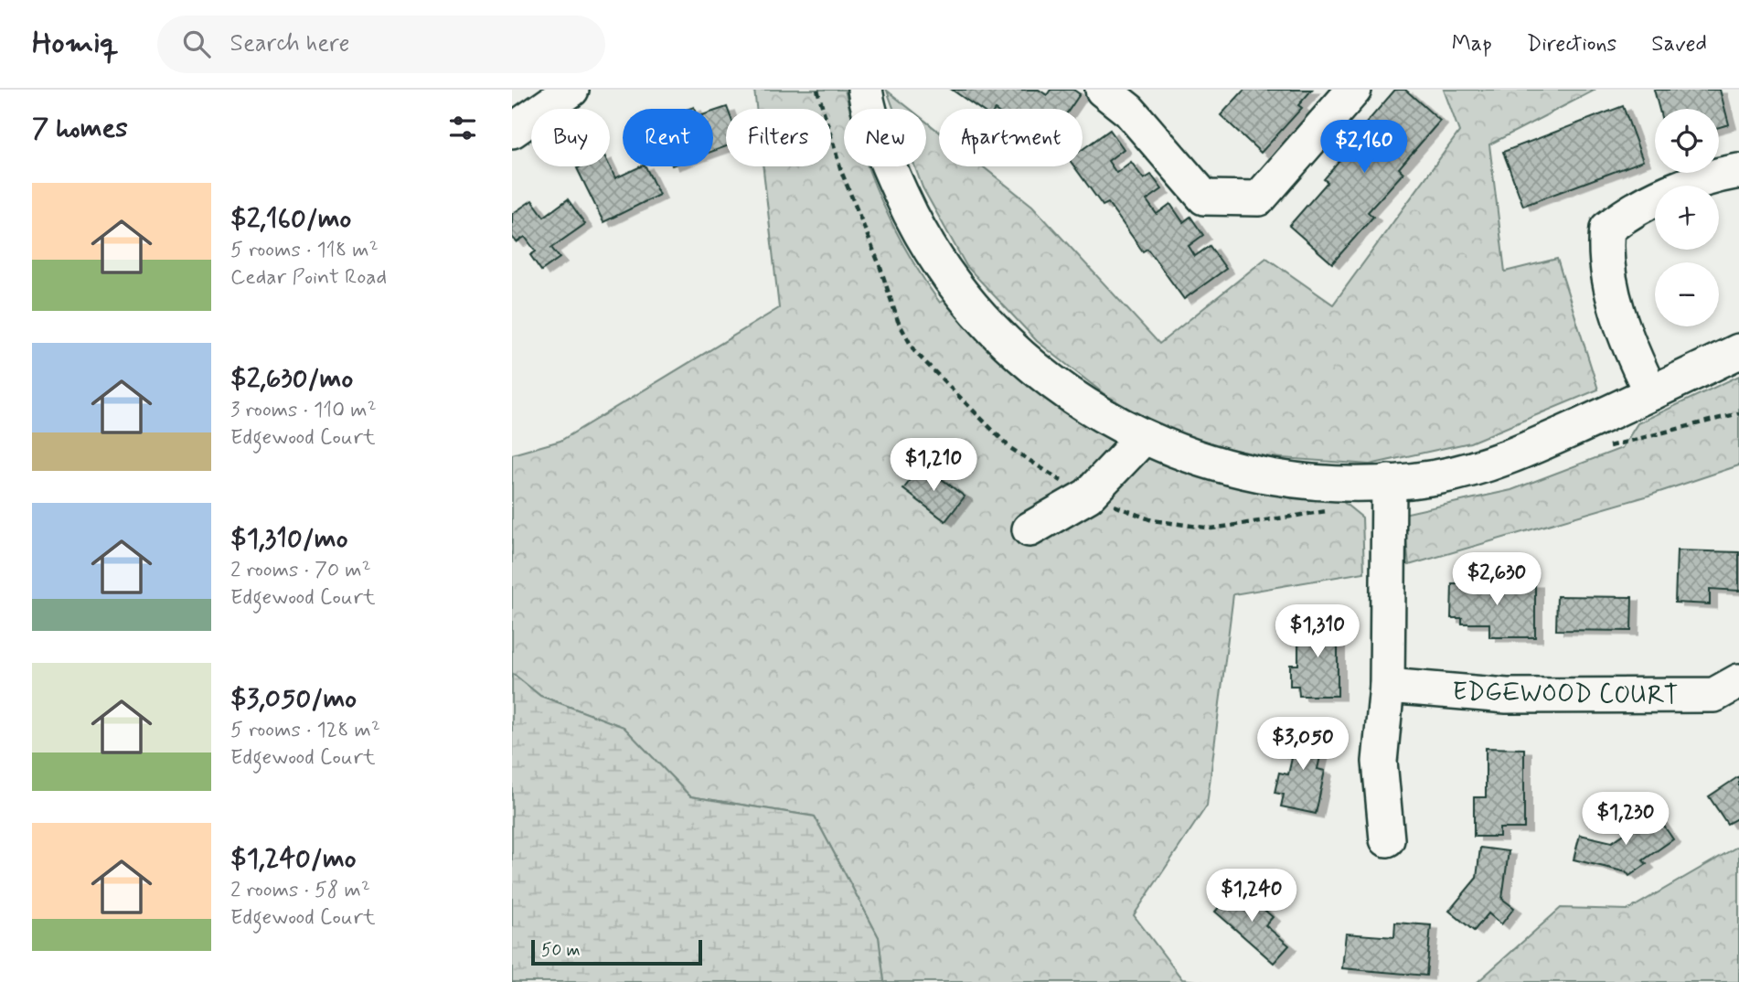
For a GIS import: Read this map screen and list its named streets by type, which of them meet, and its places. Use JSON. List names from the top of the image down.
{
  "streets": {
    "street": ["EDGEWOOD COURT"]
  },
  "scale_bar": "50 m",
  "page": {
    "header": "Homiq",
    "search": "Search here",
    "nav": ["Map", "Directions", "Saved"],
    "heading": "7 homes",
    "map_buttons": ["+", "−"],
    "chip": [
      "Buy",
      "Rent",
      "Filters",
      "New",
      "Apartment"
    ],
    "price": [
      "$2,160",
      "$1,210",
      "$2,630",
      "$1,310",
      "$3,050",
      "$1,230",
      "$1,240"
    ],
    "list": [
      {
        "name": "$2,160/mo",
        "note": "5 rooms · 118 m² · Cedar Point Road"
      },
      {
        "name": "$2,630/mo",
        "note": "3 rooms · 110 m² · Edgewood Court"
      },
      {
        "name": "$1,310/mo",
        "note": "2 rooms · 70 m² · Edgewood Court"
      },
      {
        "name": "$3,050/mo",
        "note": "5 rooms · 128 m² · Edgewood Court"
      },
      {
        "name": "$1,240/mo",
        "note": "2 rooms · 58 m² · Edgewood Court"
      }
    ],
    "scale": "50 m"
  }
}
